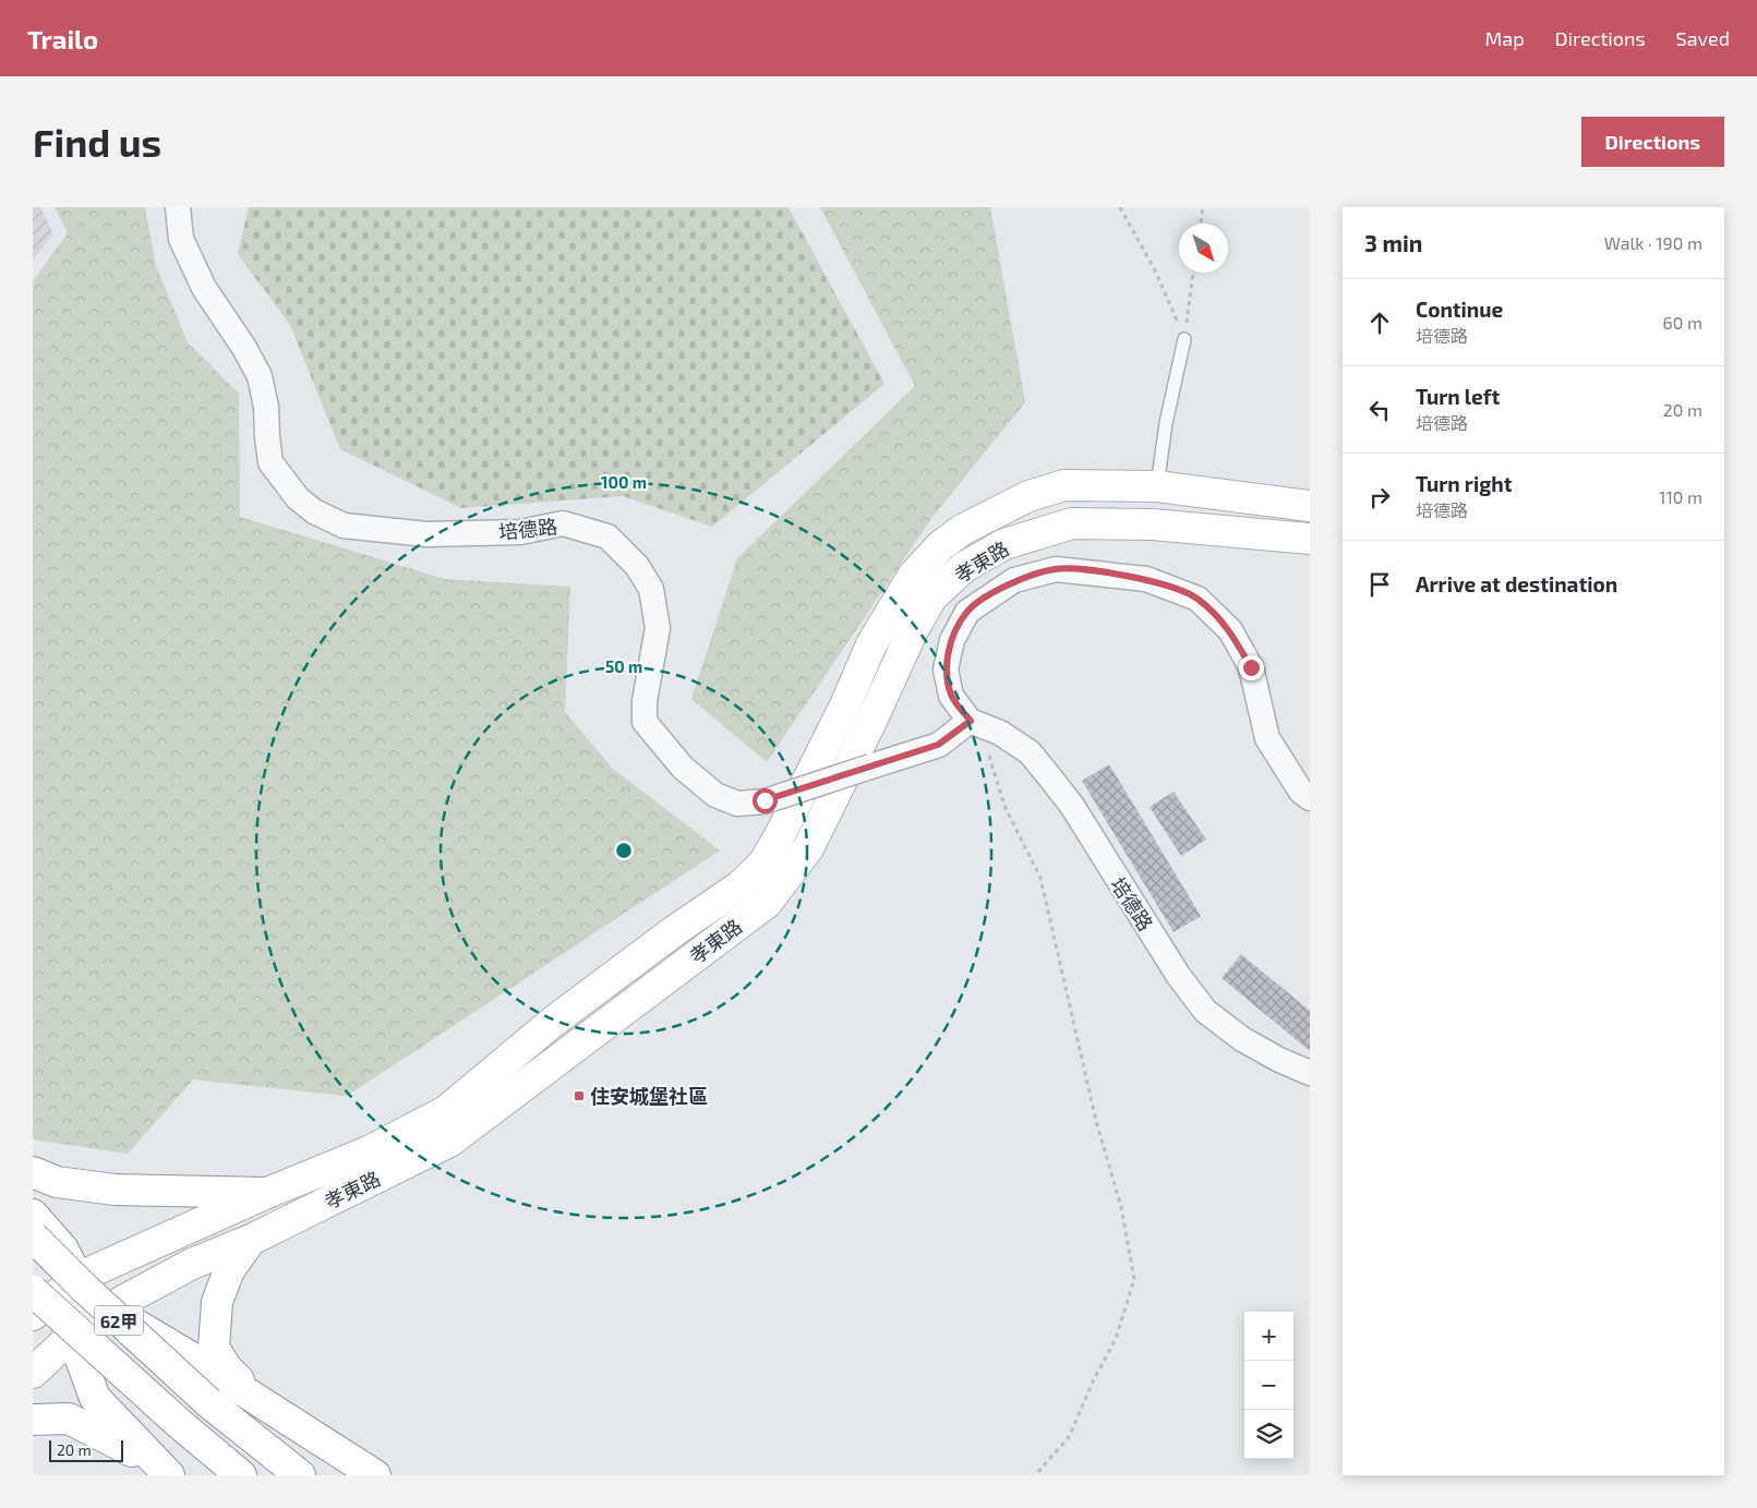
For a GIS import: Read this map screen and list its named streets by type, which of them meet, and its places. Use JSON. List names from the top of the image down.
{
  "streets": {
    "main road": ["孝東路", "62甲"],
    "street": ["培德路"]
  },
  "crossings": [
    ["孝東路", "62甲"]
  ],
  "places": {
    "transit": ["住安城堡社區"]
  },
  "scale_bar": "20 m",
  "north": "bottom right",
  "page": {
    "header": "Trailo",
    "nav": ["Map", "Directions", "Saved"],
    "buttons": "Directions",
    "title": "Find us",
    "heading": ["3 min", "Walk · 190 m"],
    "list": [
      ["Continue", "培德路", "60 m"],
      ["Turn left", "培德路", "20 m"],
      ["Turn right", "培德路", "110 m"],
      "Arrive at destination"
    ],
    "map_buttons": ["+", "−"],
    "scale": "20 m"
  },
  "rings": ["100 m", "50 m"]
}
